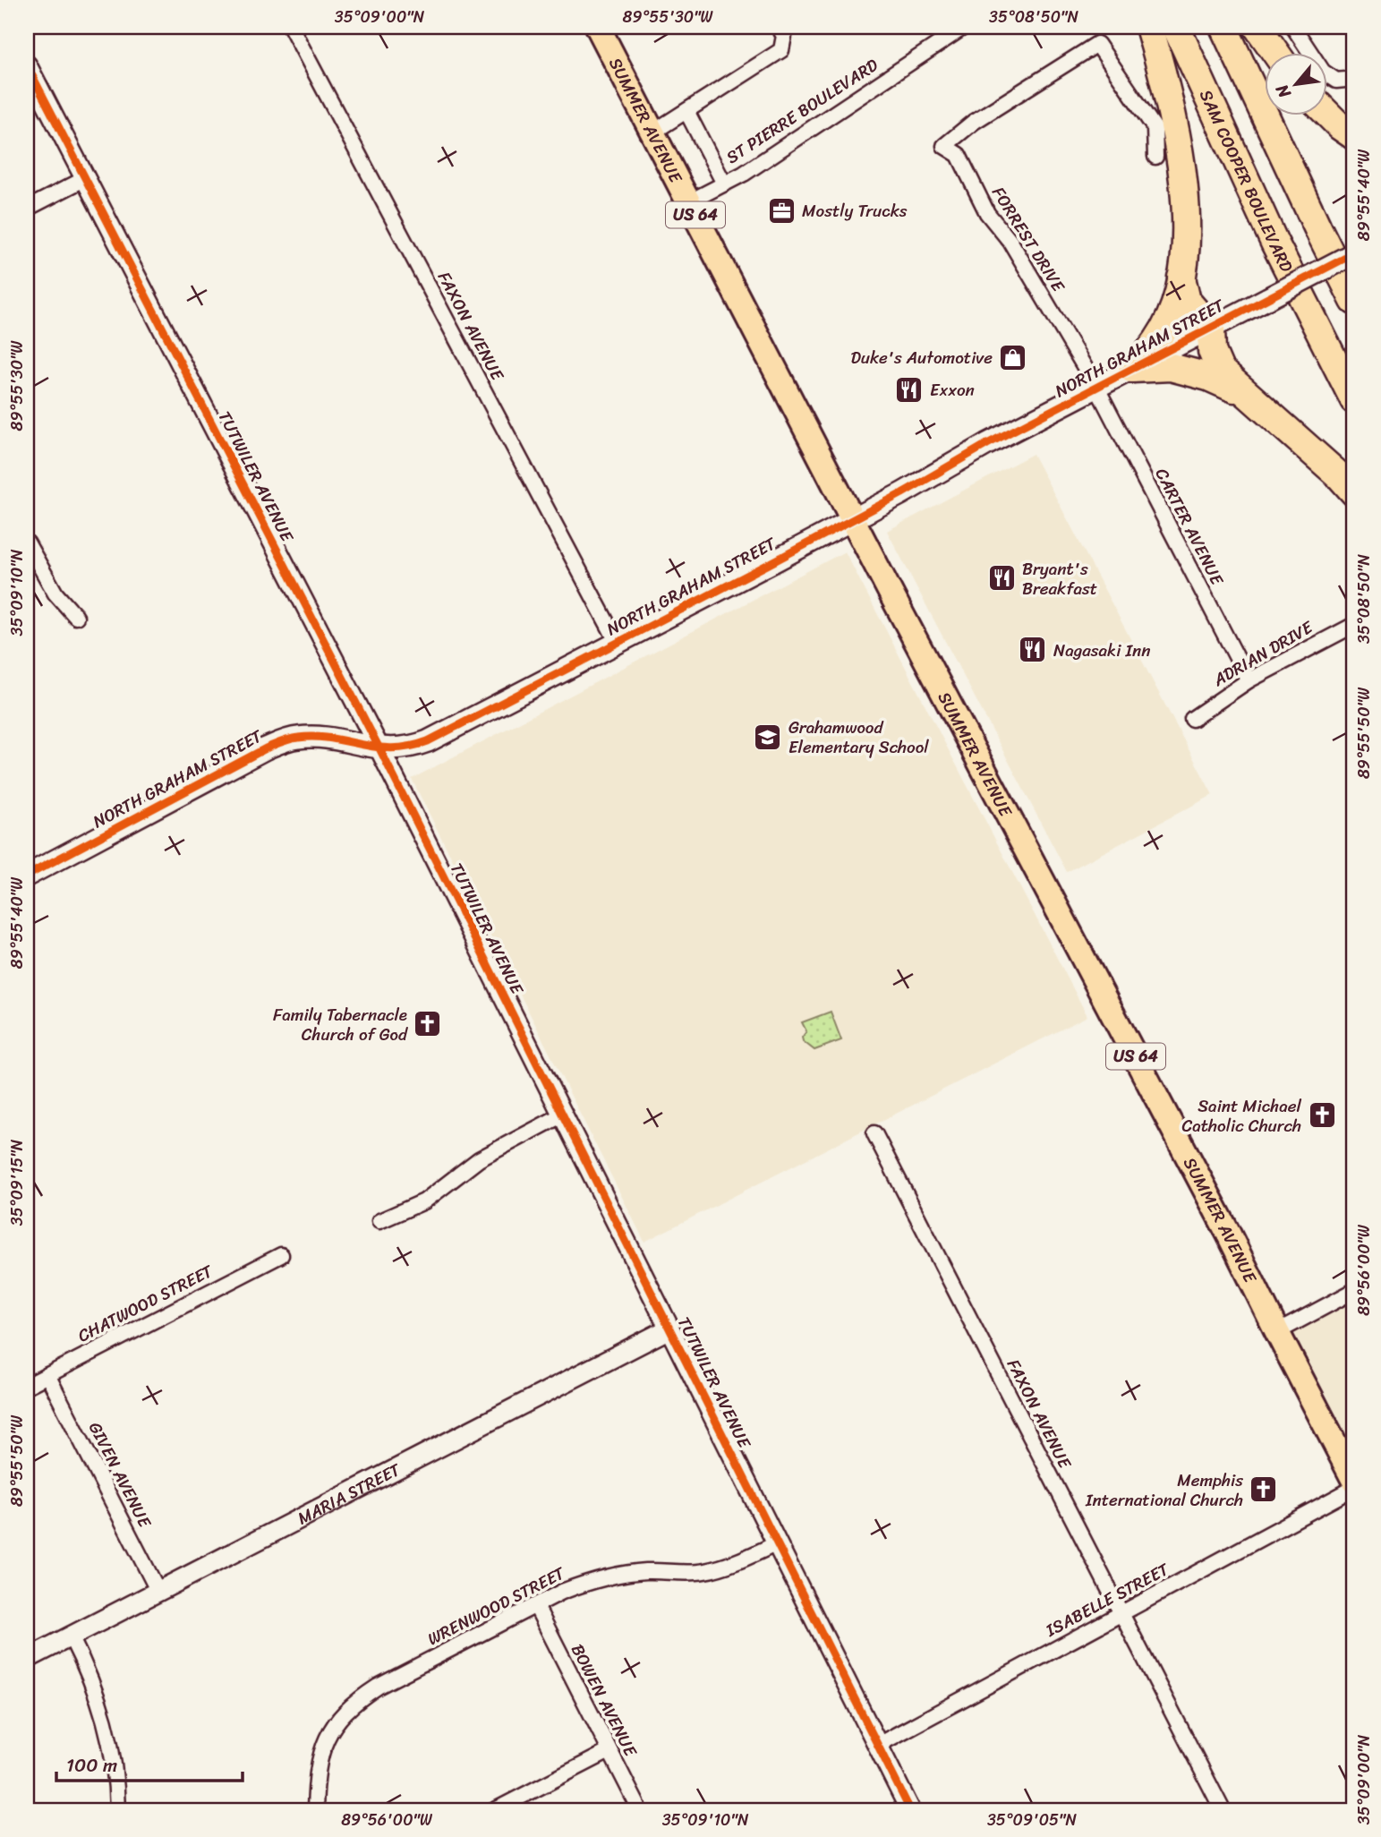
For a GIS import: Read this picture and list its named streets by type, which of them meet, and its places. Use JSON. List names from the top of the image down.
{
  "streets": {
    "highway": ["SAM COOPER BOULEVARD"],
    "main road": ["SUMMER AVENUE", "US 64", "NORTH GRAHAM STREET"],
    "street": [
      "ST PIERRE BOULEVARD",
      "FORREST DRIVE",
      "FAXON AVENUE",
      "TUTWILER AVENUE",
      "CARTER AVENUE",
      "ADRIAN DRIVE",
      "CHATWOOD STREET",
      "GIVEN AVENUE",
      "MARIA STREET",
      "ISABELLE STREET",
      "WRENWOOD STREET",
      "BOWEN AVENUE"
    ]
  },
  "crossings": [
    ["ST PIERRE BOULEVARD", "SUMMER AVENUE"],
    ["SUMMER AVENUE", "NORTH GRAHAM STREET"],
    ["FORREST DRIVE", "NORTH GRAHAM STREET"],
    ["FORREST DRIVE", "CARTER AVENUE"],
    ["FAXON AVENUE", "NORTH GRAHAM STREET"],
    ["FAXON AVENUE", "ISABELLE STREET"],
    ["NORTH GRAHAM STREET", "TUTWILER AVENUE"],
    ["NORTH GRAHAM STREET", "CARTER AVENUE"],
    ["TUTWILER AVENUE", "MARIA STREET"],
    ["TUTWILER AVENUE", "ISABELLE STREET"],
    ["TUTWILER AVENUE", "WRENWOOD STREET"],
    ["CARTER AVENUE", "ADRIAN DRIVE"],
    ["CHATWOOD STREET", "GIVEN AVENUE"],
    ["GIVEN AVENUE", "MARIA STREET"],
    ["WRENWOOD STREET", "BOWEN AVENUE"]
  ],
  "places": {
    "office": ["Mostly Trucks"],
    "shop": ["Duke's Automotive"],
    "restaurant": ["Exxon", "Bryant's Breakfast", "Nagasaki Inn"],
    "school or university": ["Grahamwood Elementary School"],
    "church": ["Family Tabernacle Church of God", "Saint Michael Catholic Church", "Memphis International Church"]
  },
  "scale_bar": "100 m",
  "north": "bottom left",
  "coordinates": [
    "35°09'00\"N",
    "89°55'30\"W",
    "35°08'50\"N",
    "89°55'40\"W",
    "35°09'10\"N",
    "89°55'50\"W",
    "35°09'15\"N",
    "89°56'00\"W",
    "35°09'05\"N"
  ]
}
